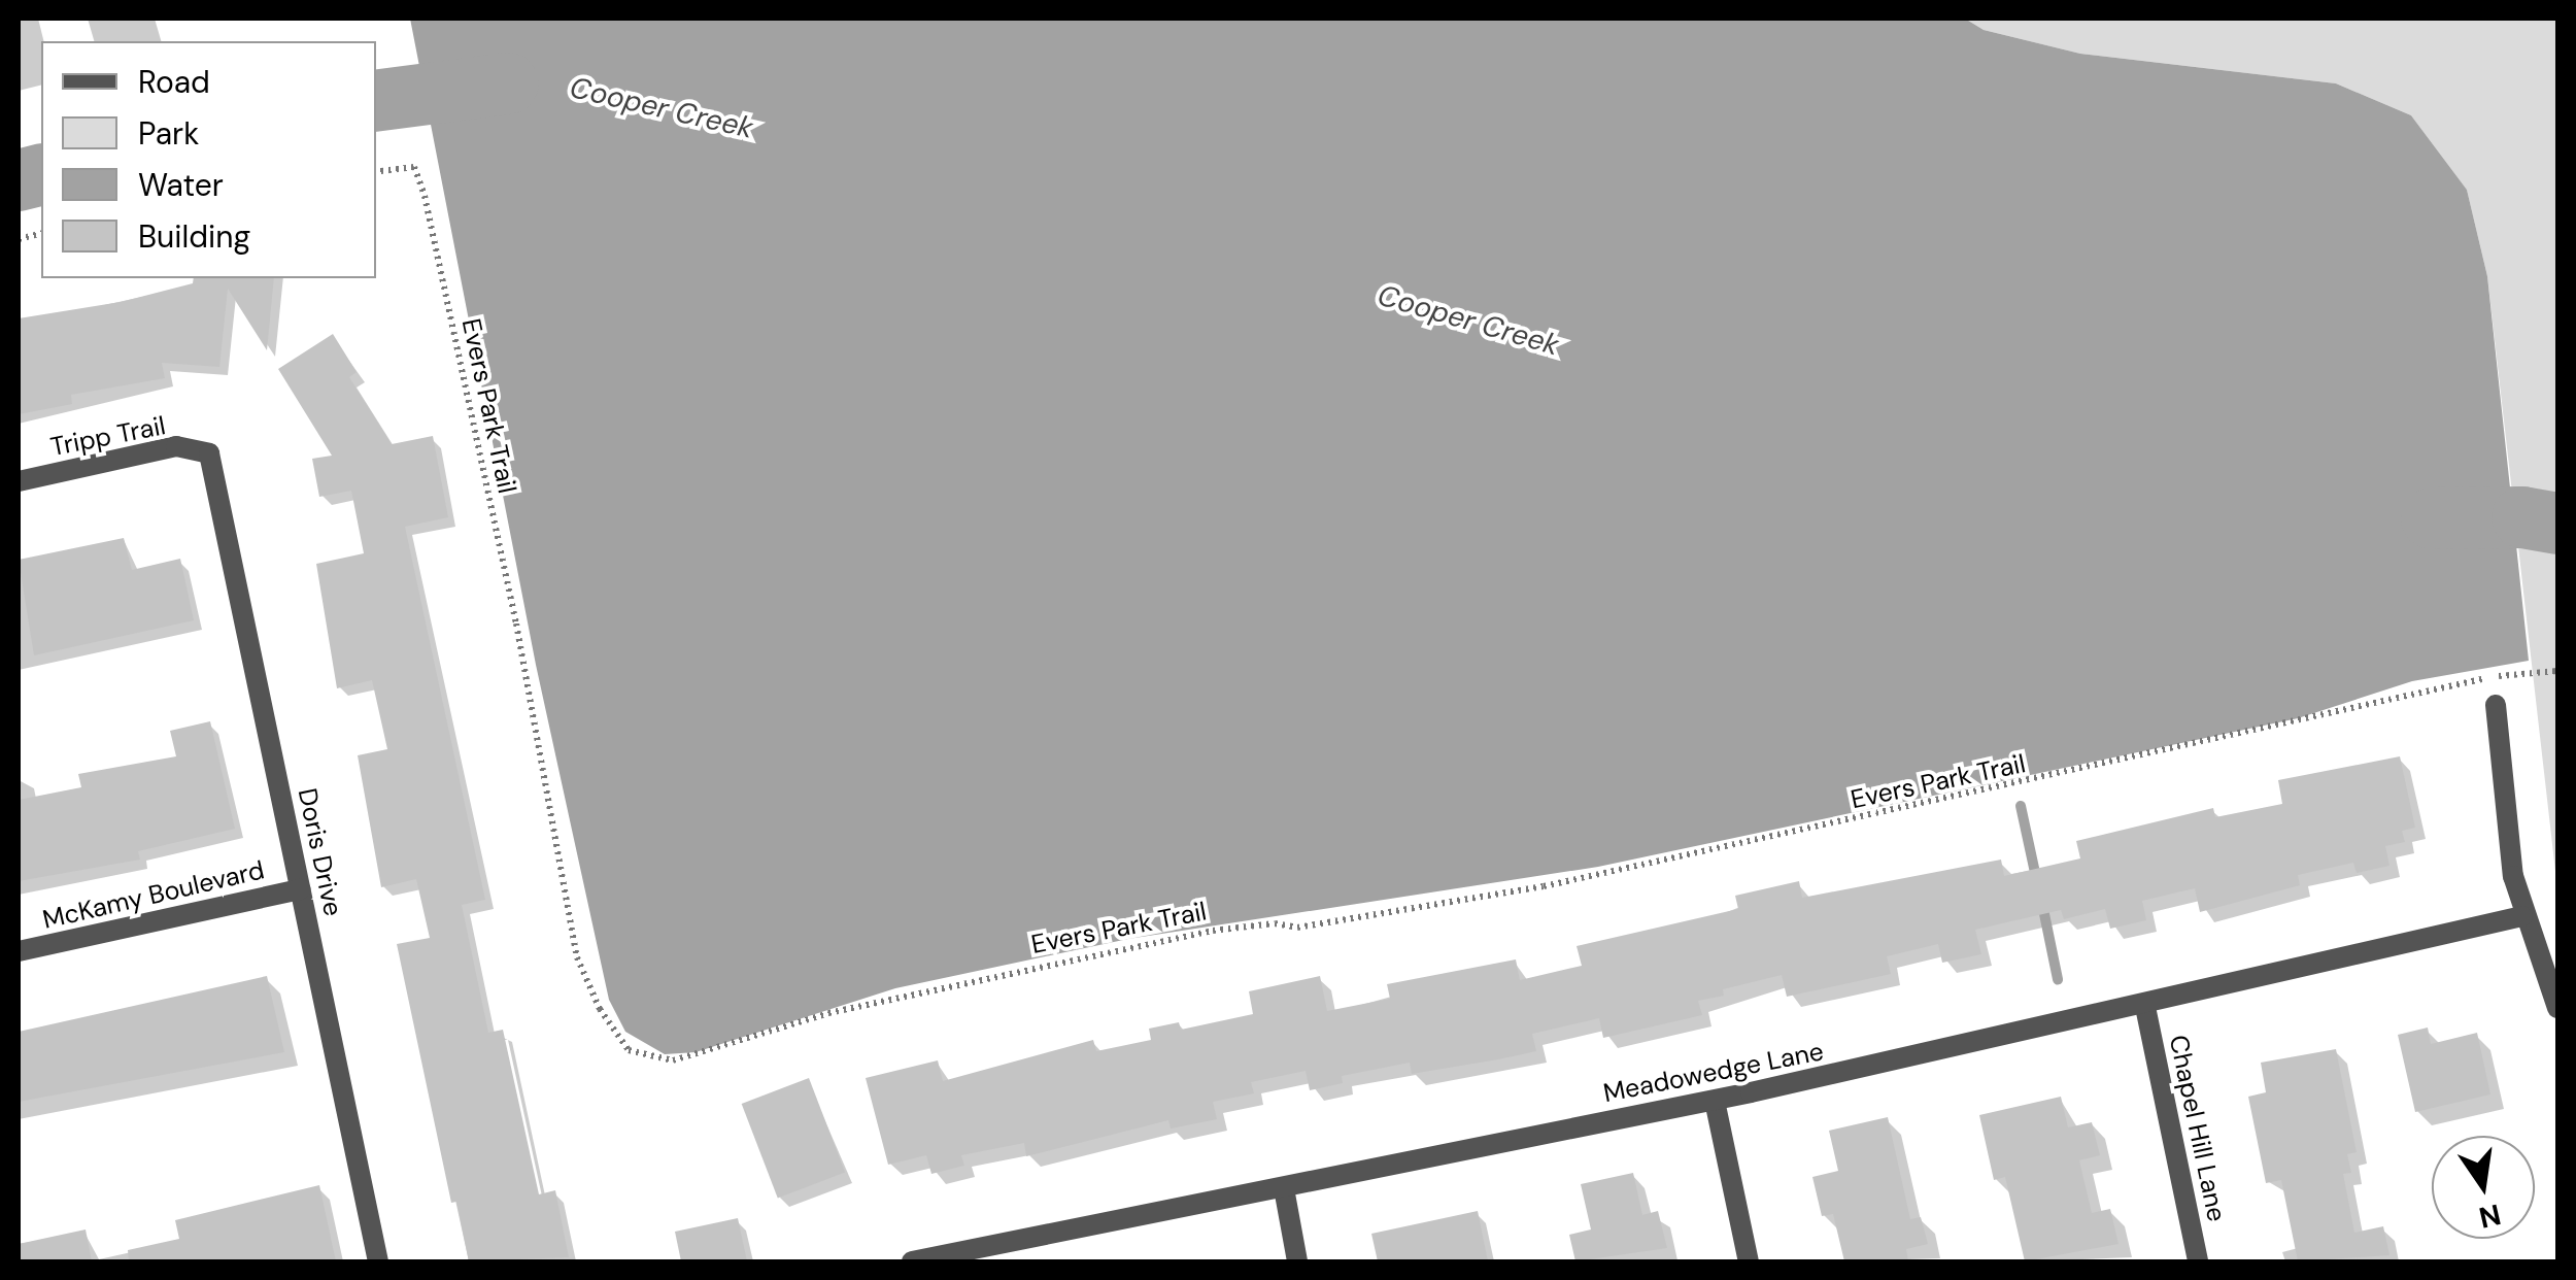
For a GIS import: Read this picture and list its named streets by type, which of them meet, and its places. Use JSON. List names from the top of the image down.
{
  "streets": {
    "street": [
      "Tripp Trail",
      "Doris Drive",
      "McKamy Boulevard",
      "Meadowedge Lane",
      "Chapel Hill Lane"
    ],
    "path": ["Evers Park Trail"]
  },
  "crossings": [
    ["Tripp Trail", "Doris Drive"],
    ["Doris Drive", "McKamy Boulevard"],
    ["Meadowedge Lane", "Chapel Hill Lane"]
  ],
  "water": ["Cooper Creek"],
  "legend": [
    "Road",
    "Park",
    "Water",
    "Building"
  ],
  "north": "bottom"
}
